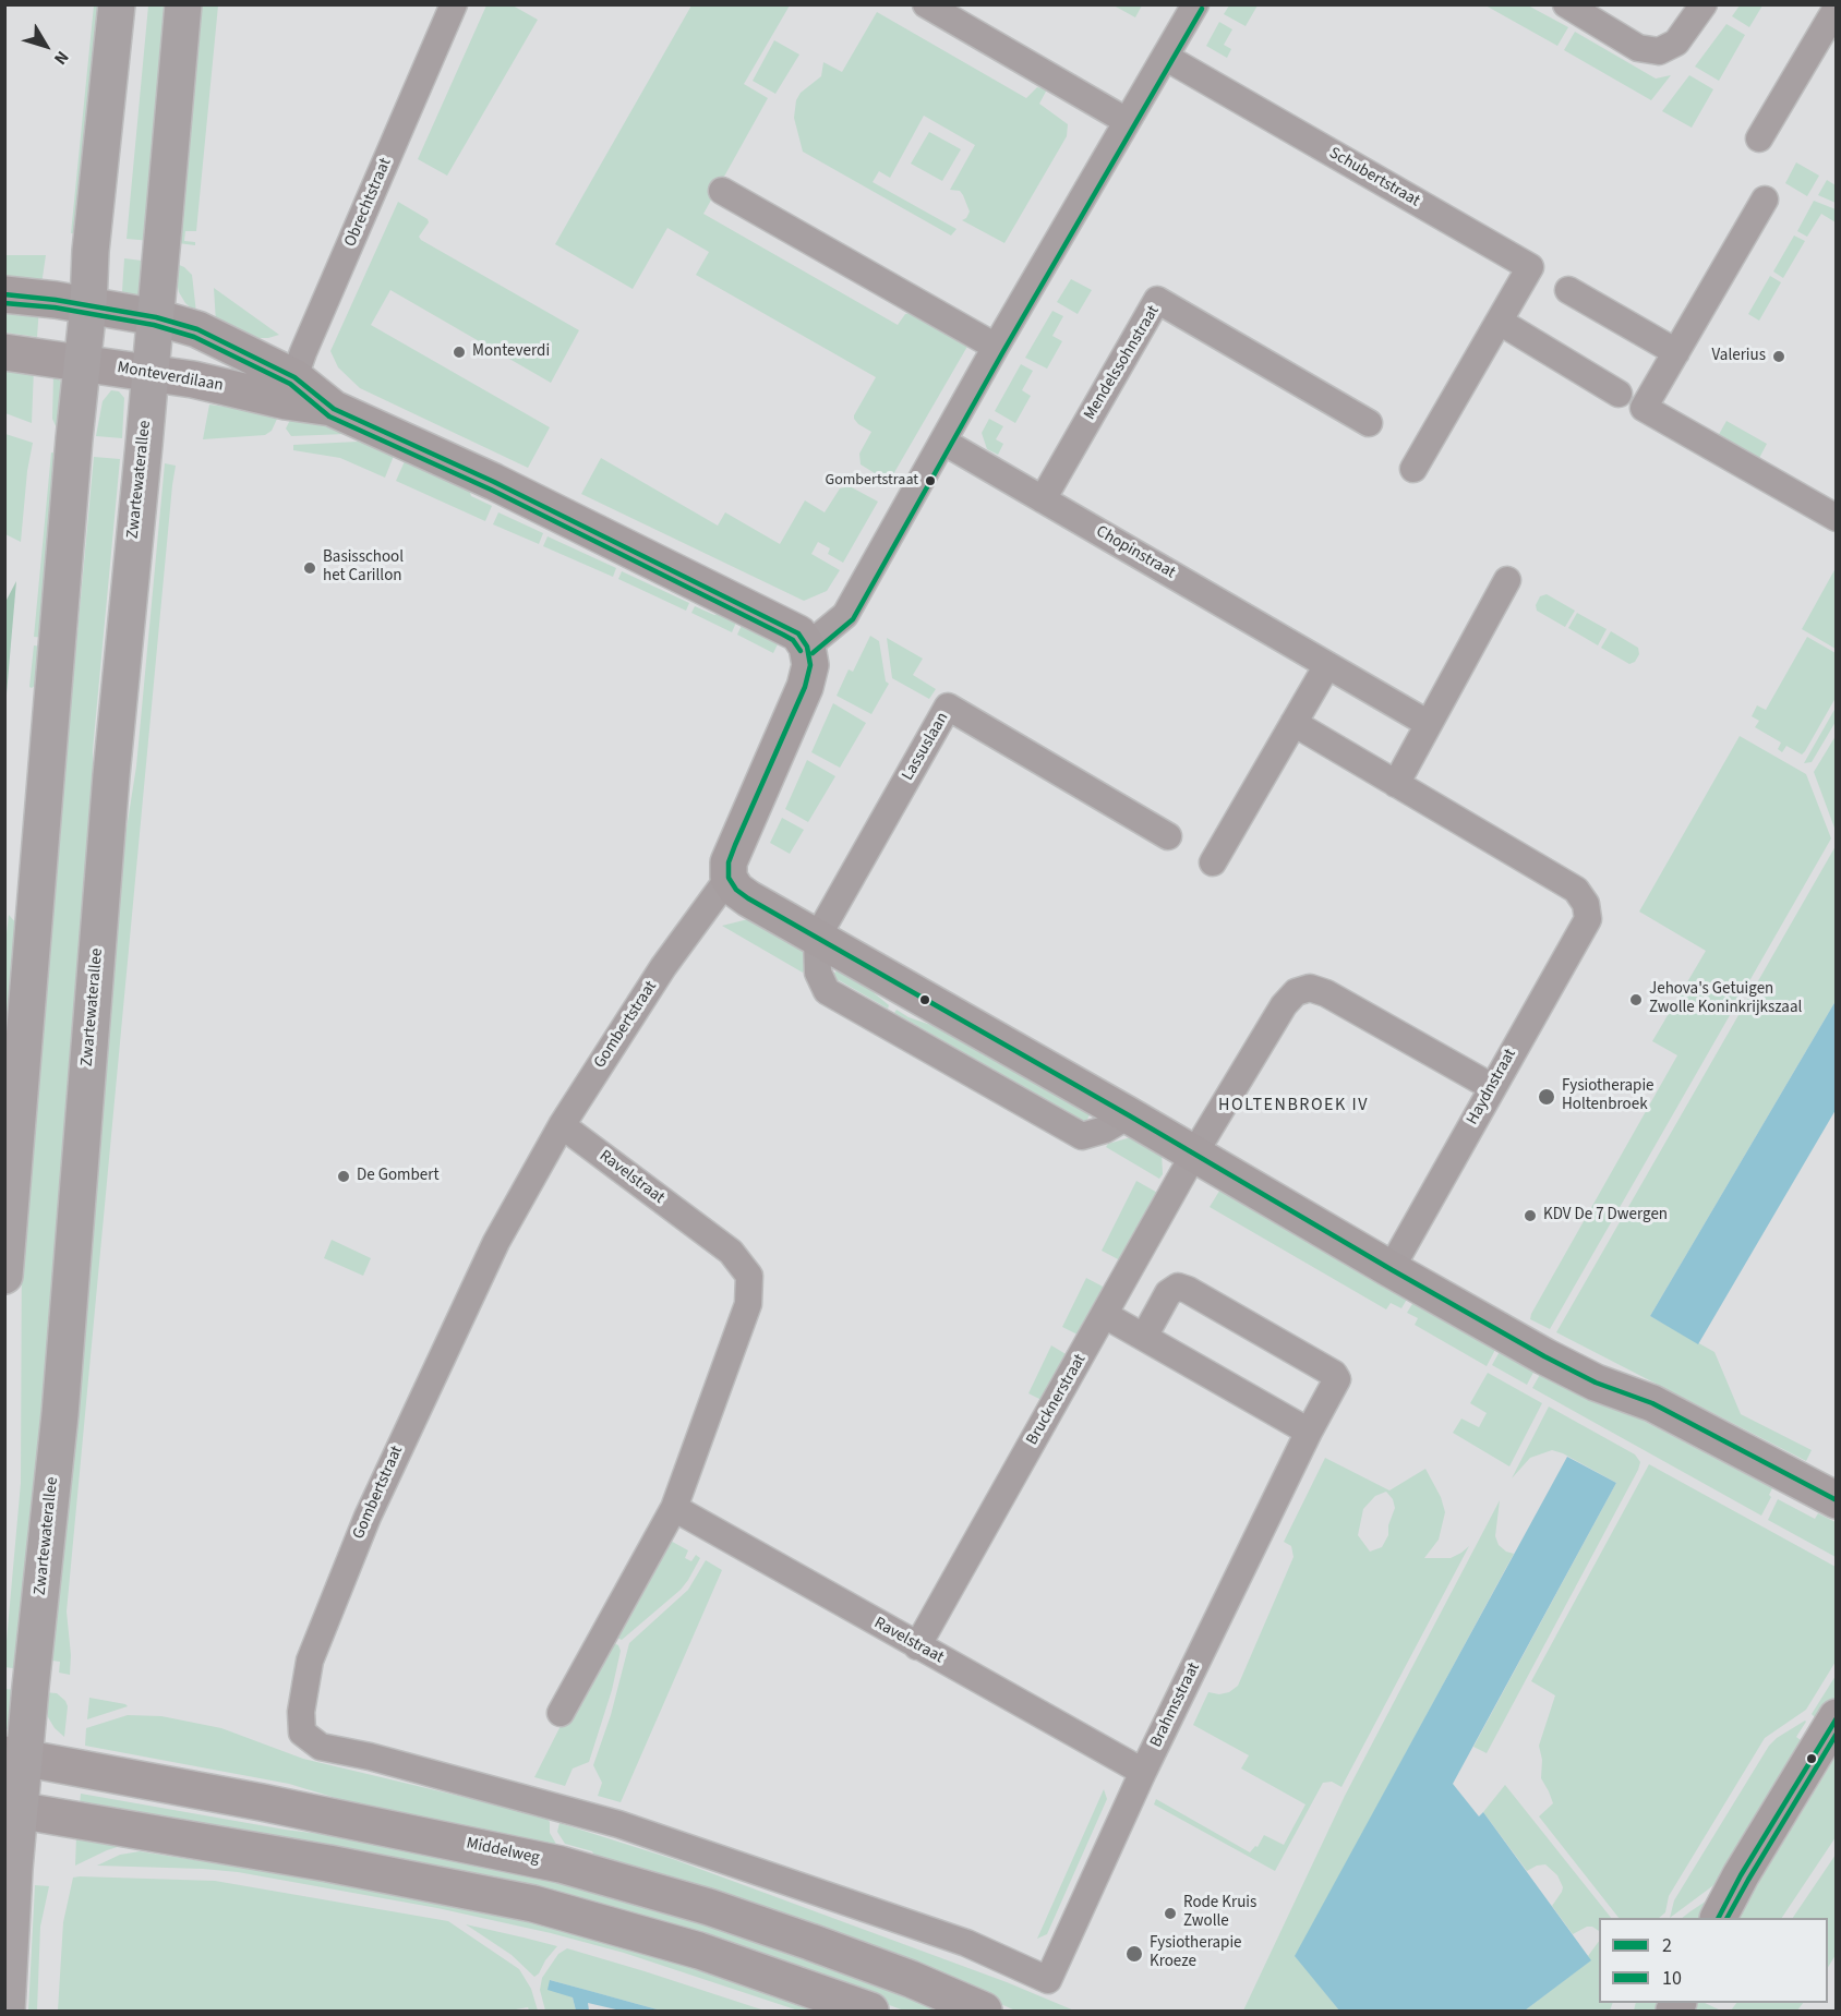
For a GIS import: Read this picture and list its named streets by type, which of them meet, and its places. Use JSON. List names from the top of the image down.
{
  "streets": {
    "main road": ["Zwartewaterallee"],
    "street": [
      "Schubertstraat",
      "Obrechtstraat",
      "Mendelssohnstraat",
      "Monteverdilaan",
      "Chopinstraat",
      "Lassuslaan",
      "Gombertstraat",
      "Haydnstraat",
      "Ravelstraat",
      "Brucknerstraat",
      "Brahmsstraat",
      "Middelweg"
    ]
  },
  "crossings": [
    ["Obrechtstraat", "Monteverdilaan"],
    ["Mendelssohnstraat", "Chopinstraat"],
    ["Monteverdilaan", "Zwartewaterallee"],
    ["Monteverdilaan", "Gombertstraat"],
    ["Zwartewaterallee", "Middelweg"],
    ["Gombertstraat", "Ravelstraat"],
    ["Gombertstraat", "Brahmsstraat"],
    ["Haydnstraat", "Brucknerstraat"],
    ["Ravelstraat", "Brucknerstraat"],
    ["Ravelstraat", "Brahmsstraat"]
  ],
  "districts": ["HOLTENBROEK IV"],
  "places": [
    "Monteverdi",
    "Valerius",
    "Gombertstraat",
    "Basisschool het Carillon",
    "Jehova's Getuigen Zwolle Koninkrijkszaal",
    "Fysiotherapie Holtenbroek",
    "De Gombert",
    "KDV De 7 Dwergen",
    "Rode Kruis Zwolle",
    "Fysiotherapie Kroeze"
  ],
  "lines": ["transit line 10", "transit line 2"],
  "legend": ["2", "10"],
  "north": "bottom right"
}
